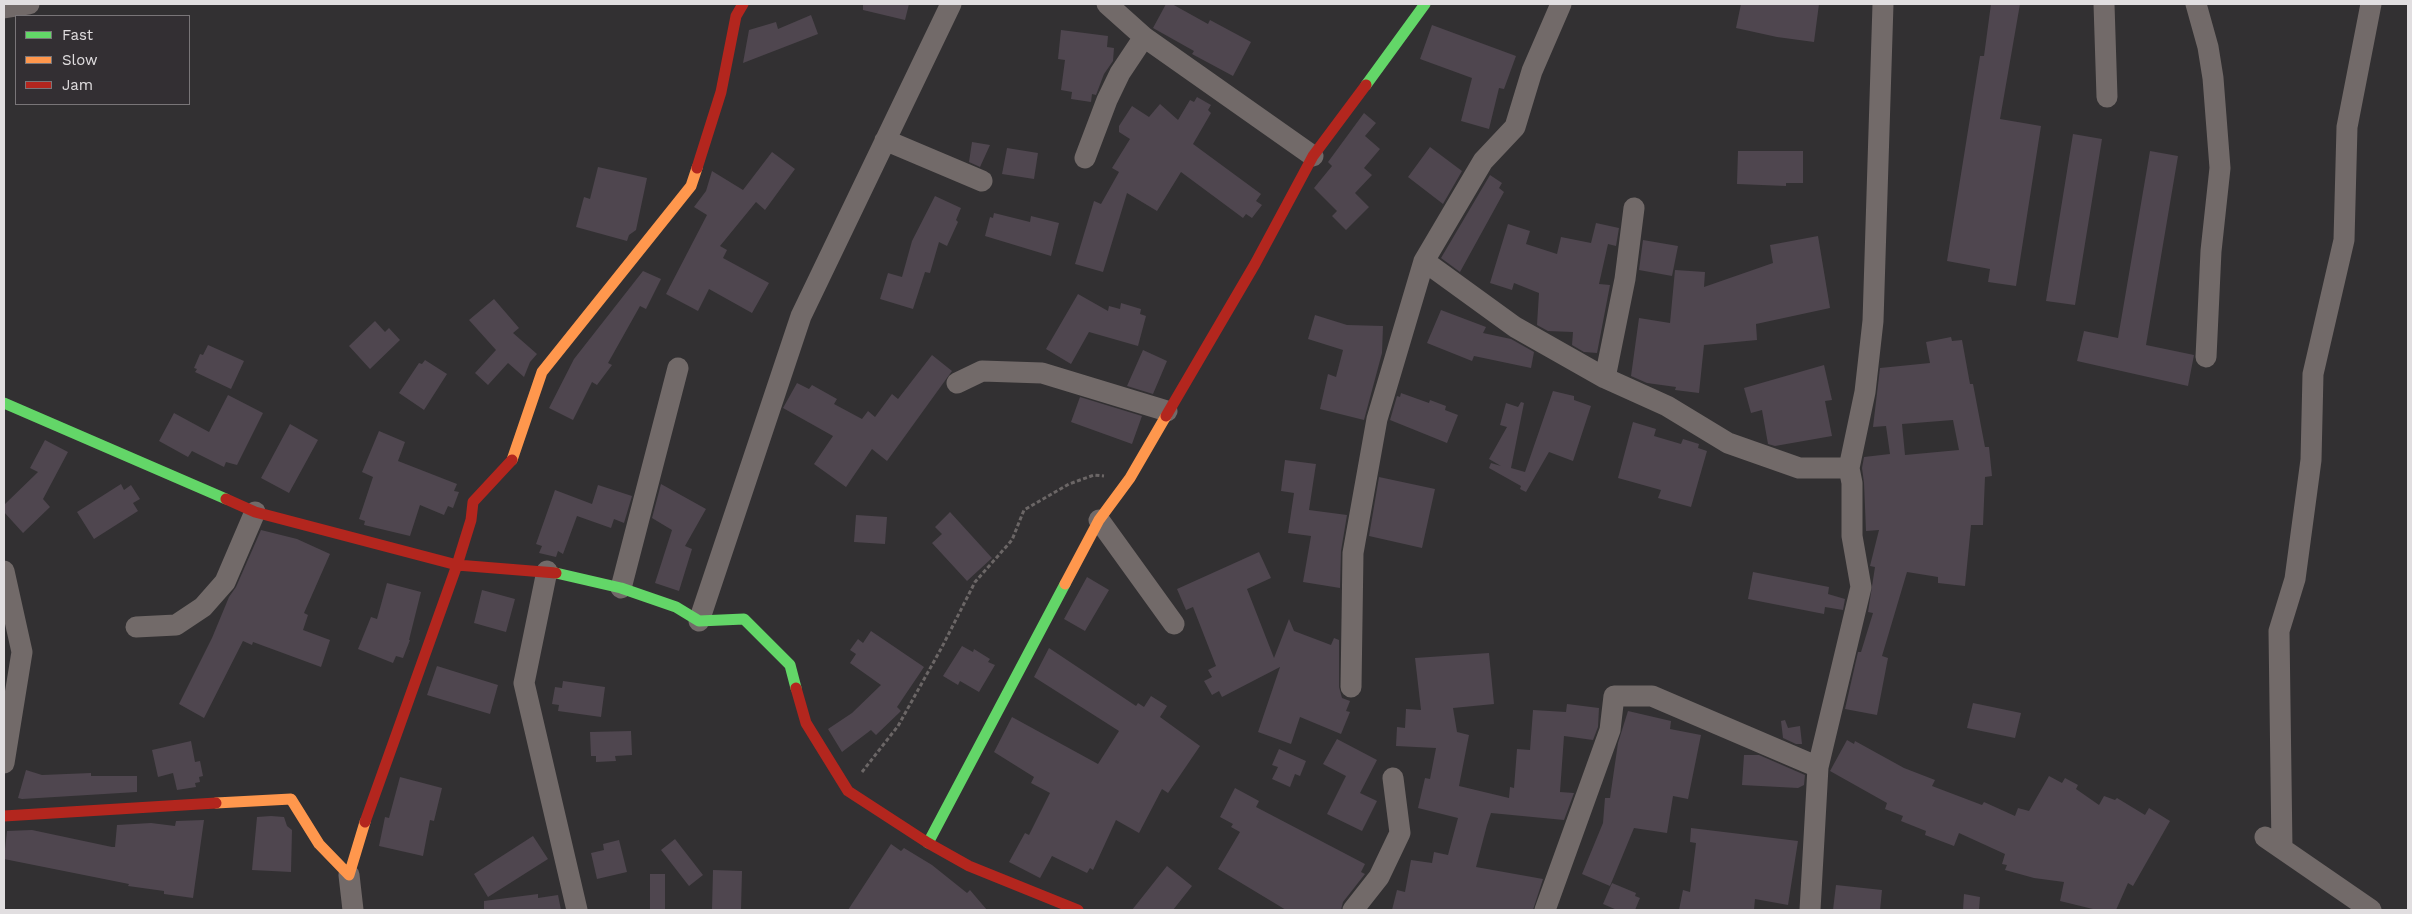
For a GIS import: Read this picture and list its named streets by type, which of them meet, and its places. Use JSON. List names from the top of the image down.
{
  "legend": ["Fast", "Slow", "Jam"]
}
